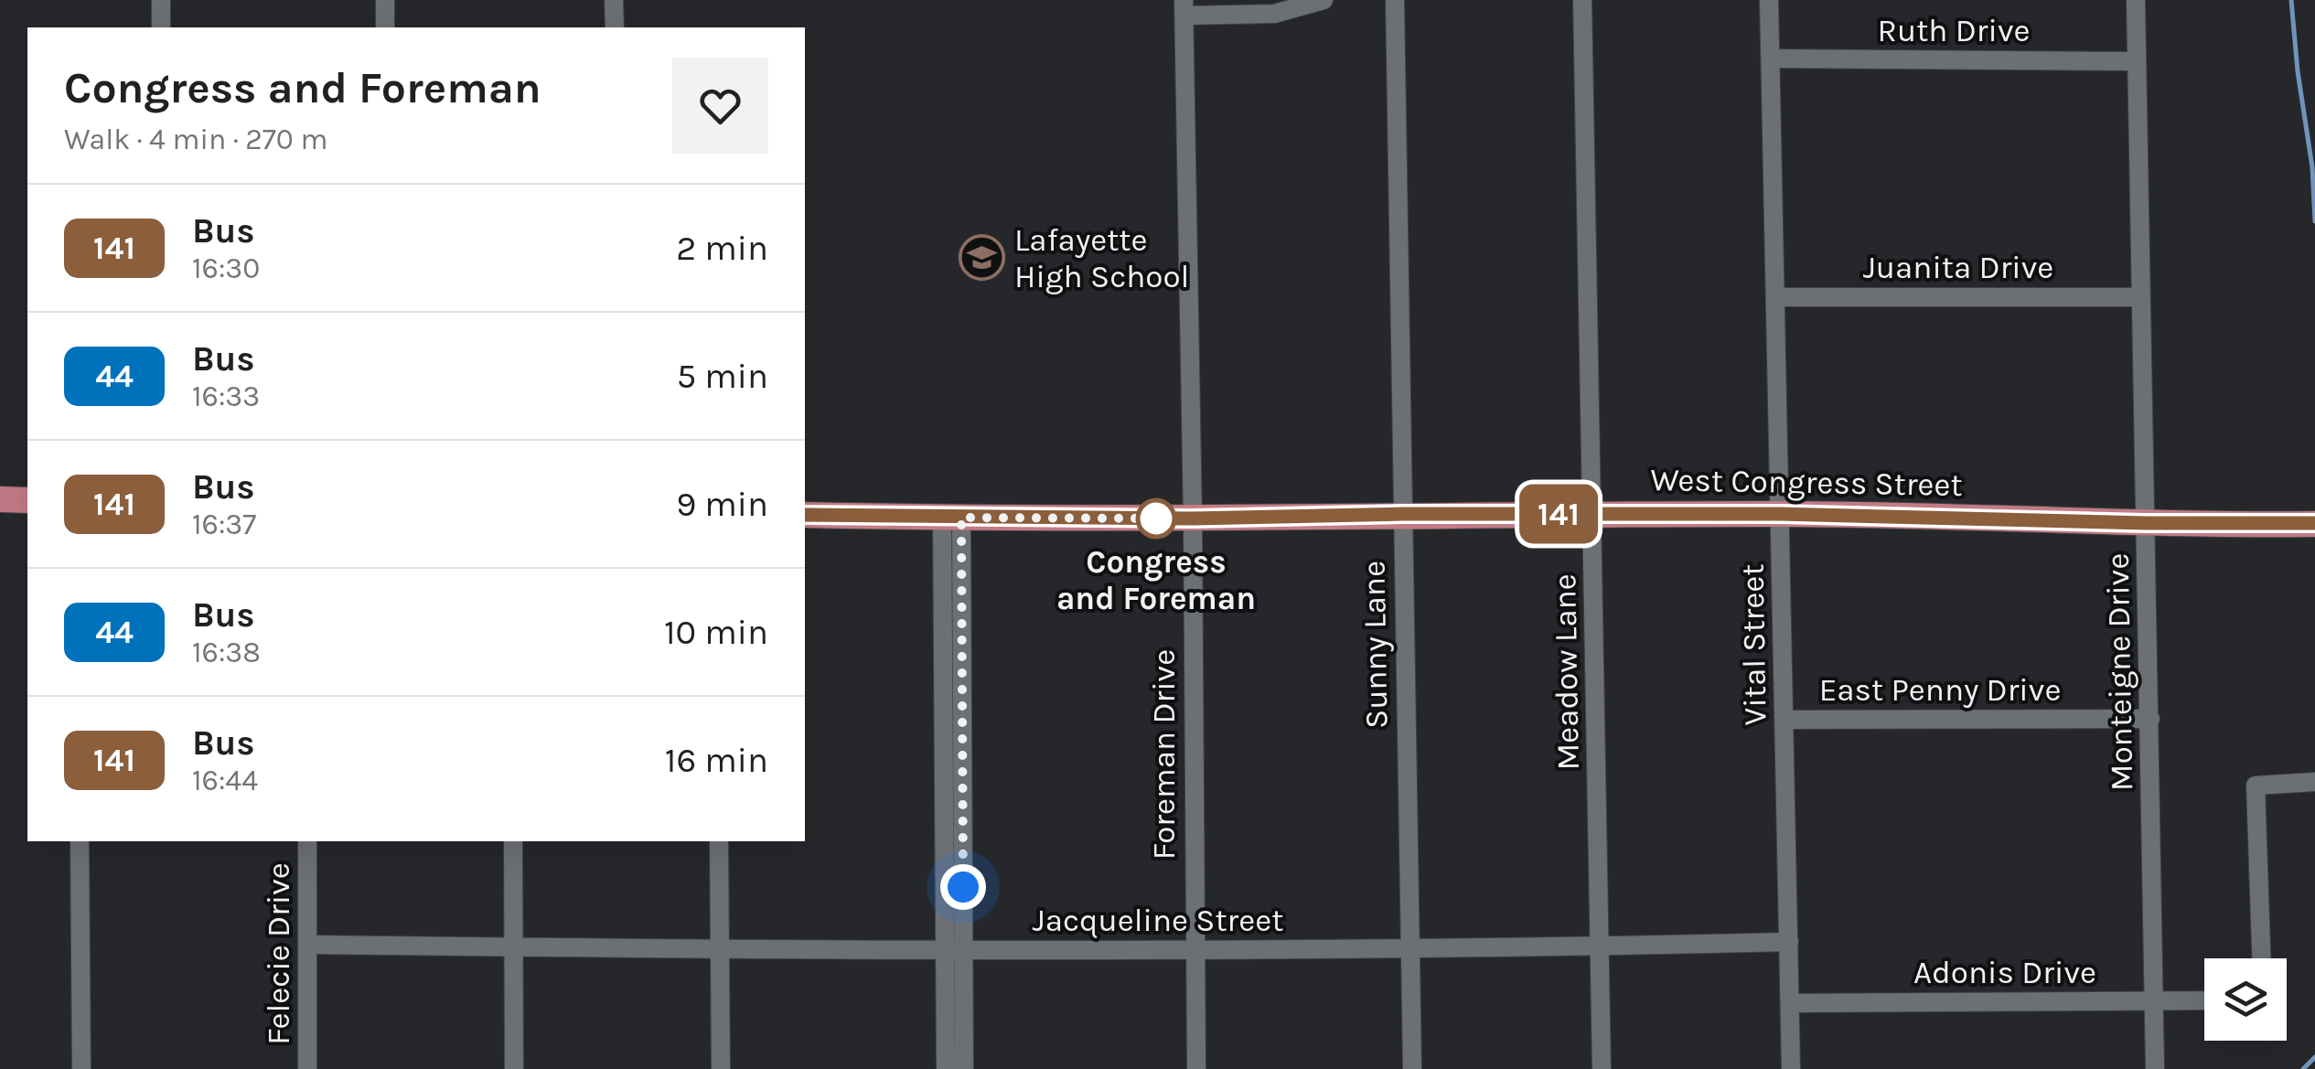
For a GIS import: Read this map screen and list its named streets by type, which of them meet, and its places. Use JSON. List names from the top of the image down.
{
  "streets": {
    "main road": ["West Congress Street"],
    "street": [
      "Ruth Drive",
      "Juanita Drive",
      "Sunny Lane",
      "Vital Street",
      "Meadow Lane",
      "Monteigne Drive",
      "East Penny Drive",
      "Foreman Drive",
      "Jacqueline Street",
      "Felecie Drive",
      "Adonis Drive"
    ]
  },
  "crossings": [
    ["Ruth Drive", "Vital Street"],
    ["Ruth Drive", "Monteigne Drive"],
    ["Juanita Drive", "Vital Street"],
    ["Juanita Drive", "Monteigne Drive"],
    ["West Congress Street", "Sunny Lane"],
    ["West Congress Street", "Vital Street"],
    ["West Congress Street", "Meadow Lane"],
    ["West Congress Street", "Monteigne Drive"],
    ["West Congress Street", "Foreman Drive"],
    ["Sunny Lane", "Jacqueline Street"],
    ["Vital Street", "East Penny Drive"],
    ["Vital Street", "Jacqueline Street"],
    ["Vital Street", "Adonis Drive"],
    ["Meadow Lane", "Jacqueline Street"],
    ["Monteigne Drive", "East Penny Drive"],
    ["Monteigne Drive", "Adonis Drive"],
    ["Foreman Drive", "Jacqueline Street"],
    ["Jacqueline Street", "Felecie Drive"]
  ],
  "places": {
    "school or university": ["Lafayette High School"],
    "other": ["Congress and Foreman"]
  },
  "lines": ["bus line 141"],
  "page": {
    "on_map": "141",
    "heading": ["Congress and Foreman", "Walk · 4 min · 270 m"],
    "list": [
      {
        "mark": "141",
        "name": "Bus",
        "note": "16:30",
        "value": "2 min"
      },
      {
        "mark": "44",
        "name": "Bus",
        "note": "16:33",
        "value": "5 min"
      },
      {
        "mark": "141",
        "name": "Bus",
        "note": "16:37",
        "value": "9 min"
      },
      {
        "mark": "44",
        "name": "Bus",
        "note": "16:38",
        "value": "10 min"
      },
      {
        "mark": "141",
        "name": "Bus",
        "note": "16:44",
        "value": "16 min"
      }
    ]
  }
}
